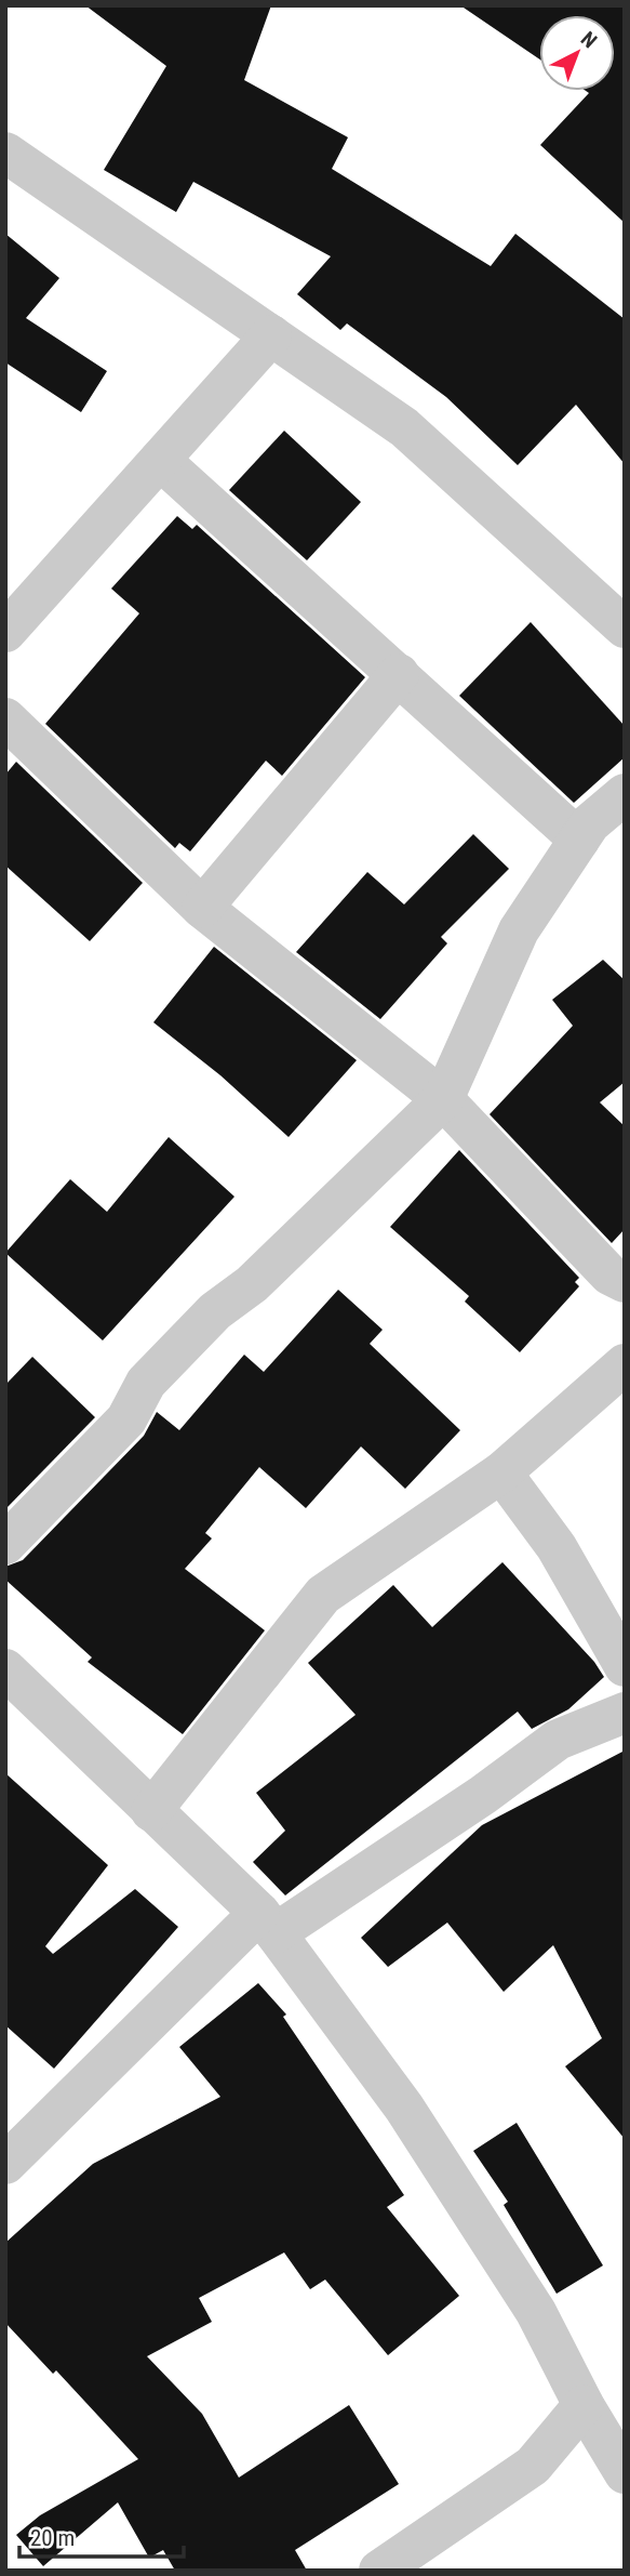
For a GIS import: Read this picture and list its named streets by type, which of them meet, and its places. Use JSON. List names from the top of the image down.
{
  "scale_bar": "20 m",
  "north": "top right"
}
